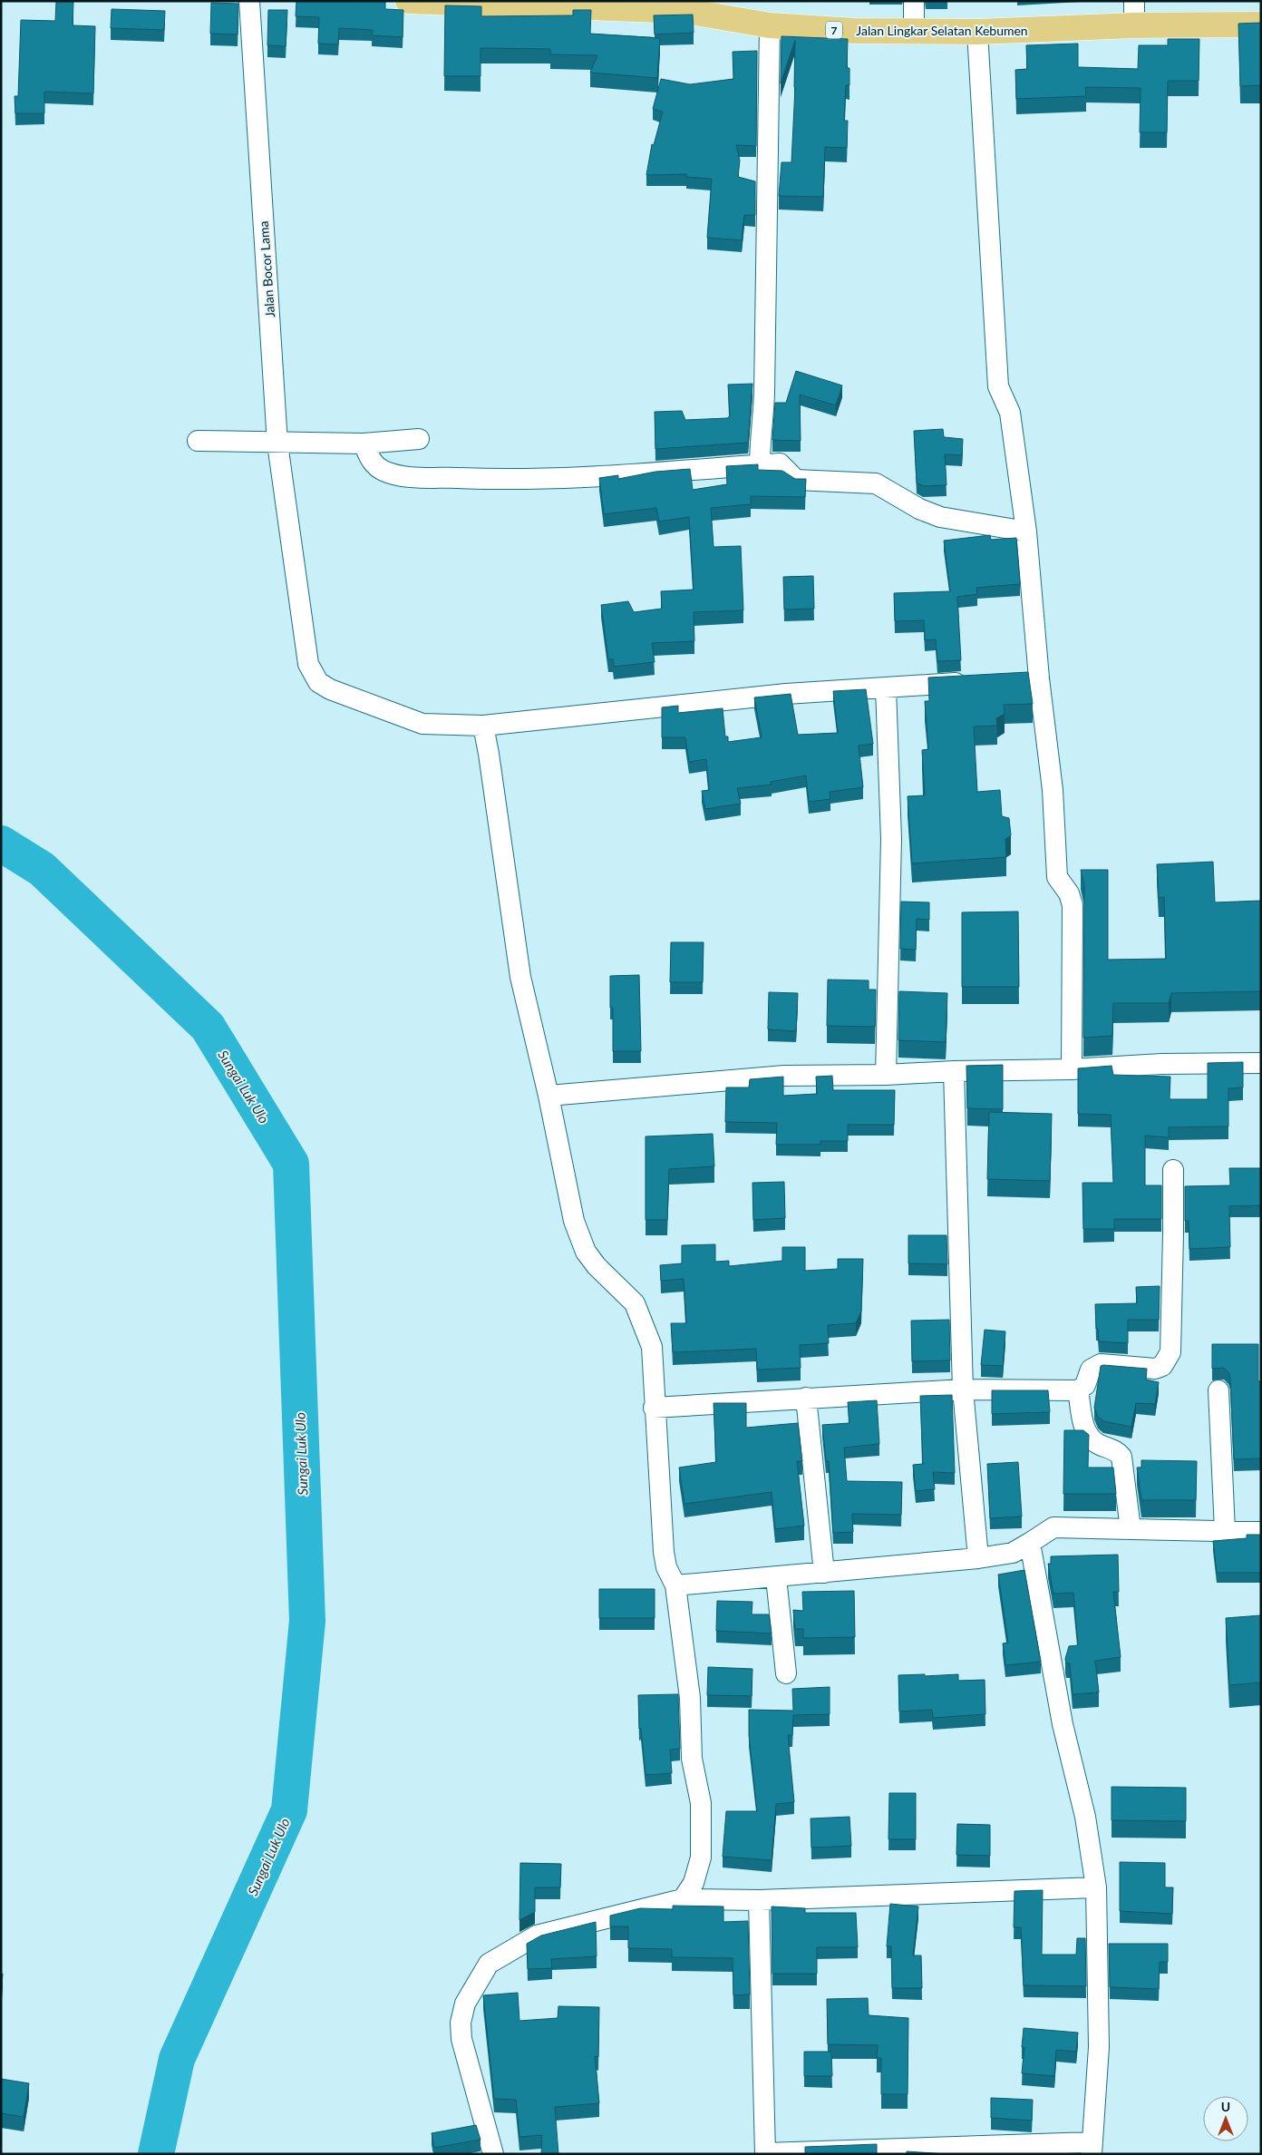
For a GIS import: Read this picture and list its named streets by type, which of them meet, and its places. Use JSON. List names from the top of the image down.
{
  "streets": {
    "highway": ["7", "Jalan Lingkar Selatan Kebumen"],
    "street": ["Jalan Bocor Lama"]
  },
  "water": ["Sungai Luk Ulo"],
  "north": "top"
}
